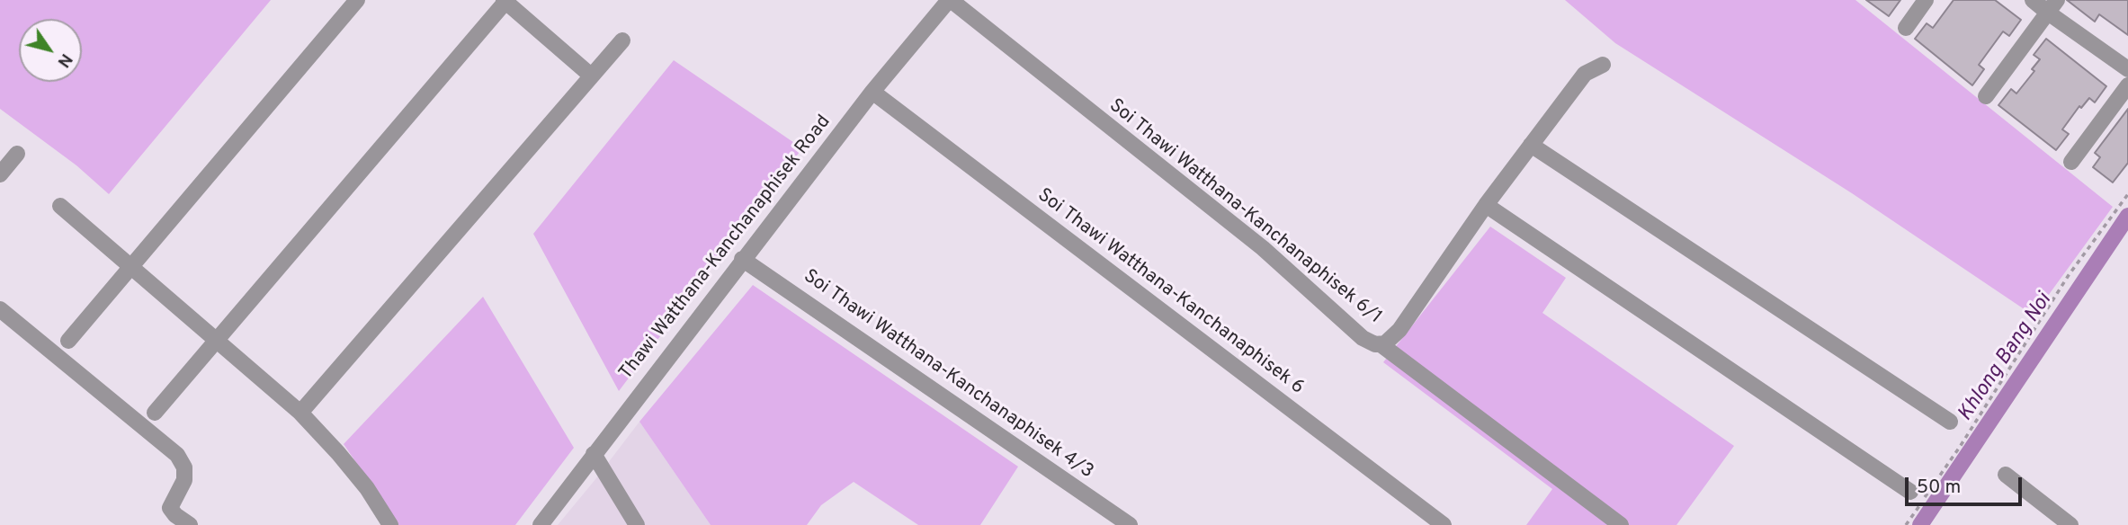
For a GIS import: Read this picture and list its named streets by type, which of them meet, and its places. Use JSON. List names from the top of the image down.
{
  "streets": {
    "street": [
      "Soi Thawi Watthana-Kanchanaphisek 6/1",
      "Thawi Watthana-Kanchanaphisek Road",
      "Soi Thawi Watthana-Kanchanaphisek 6",
      "Soi Thawi Watthana-Kanchanaphisek 4/3"
    ]
  },
  "crossings": [
    ["Soi Thawi Watthana-Kanchanaphisek 6/1", "Thawi Watthana-Kanchanaphisek Road"],
    ["Thawi Watthana-Kanchanaphisek Road", "Soi Thawi Watthana-Kanchanaphisek 6"],
    ["Thawi Watthana-Kanchanaphisek Road", "Soi Thawi Watthana-Kanchanaphisek 4/3"]
  ],
  "water": ["Khlong Bang Noi"],
  "scale_bar": "50 m",
  "north": "bottom right"
}
